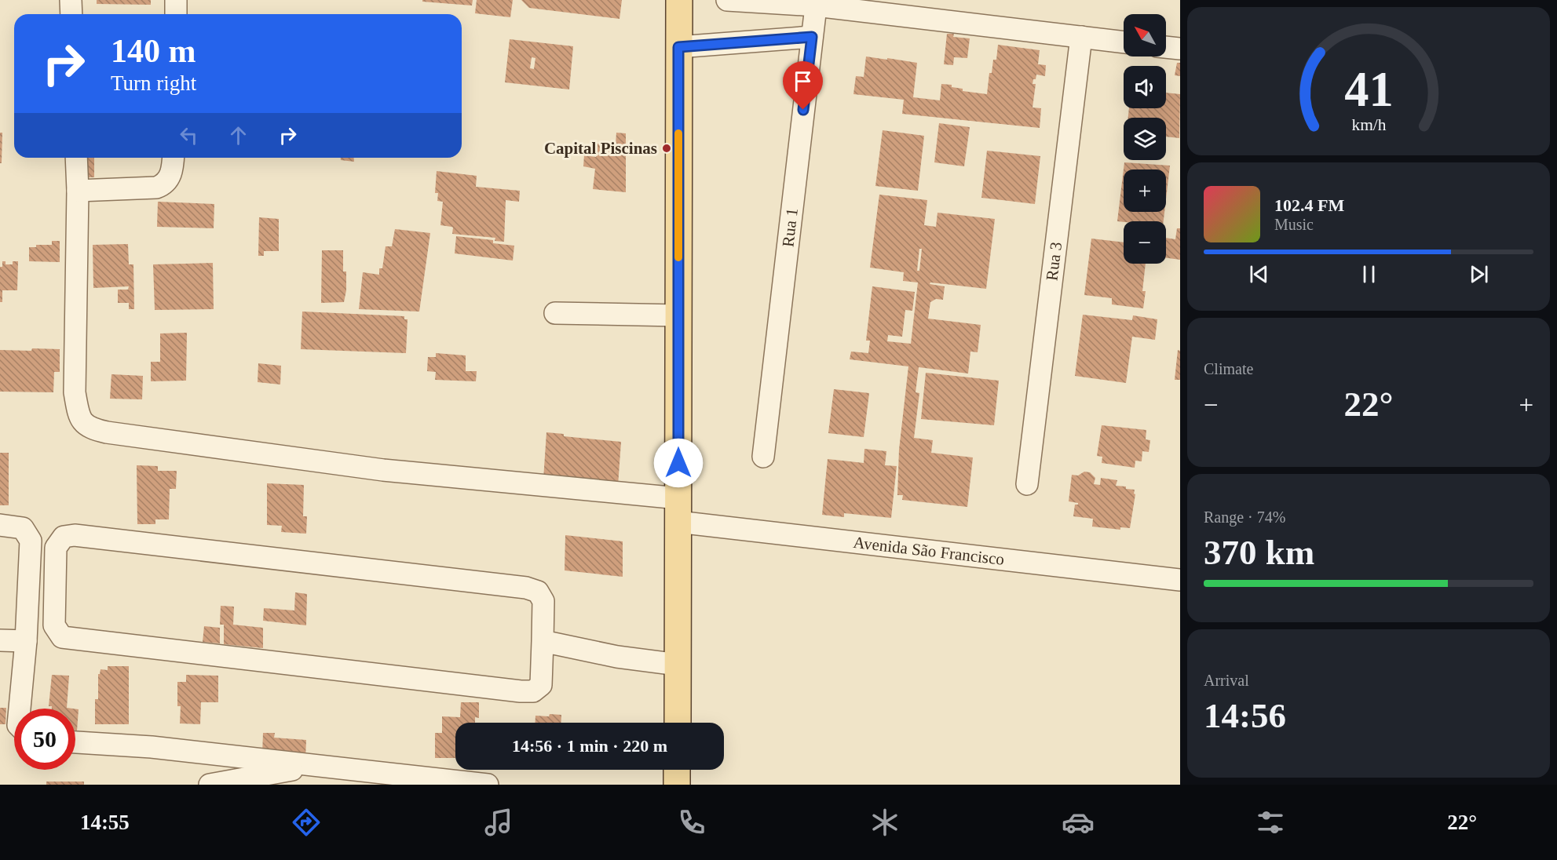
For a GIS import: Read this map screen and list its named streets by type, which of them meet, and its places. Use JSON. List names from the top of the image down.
{
  "streets": {
    "street": ["Rua 1", "Rua 3", "Avenida São Francisco"]
  },
  "places": ["Capital Piscinas"],
  "north": "top left",
  "page": {
    "map_buttons": ["+", "−"],
    "turn": ["140 m", "Turn right"],
    "song": ["102.4 FM", "Music"],
    "tile": [
      "Climate",
      ["Range · 74%", "370 km"],
      ["Arrival", "14:56"]
    ],
    "heat": ["−", "22°", "+"],
    "limit": "50",
    "trip": "14:56 · 1 min · 220 m",
    "tabs": ["14:55", "22°"],
    "gauge": ["41", "km/h"]
  }
}
